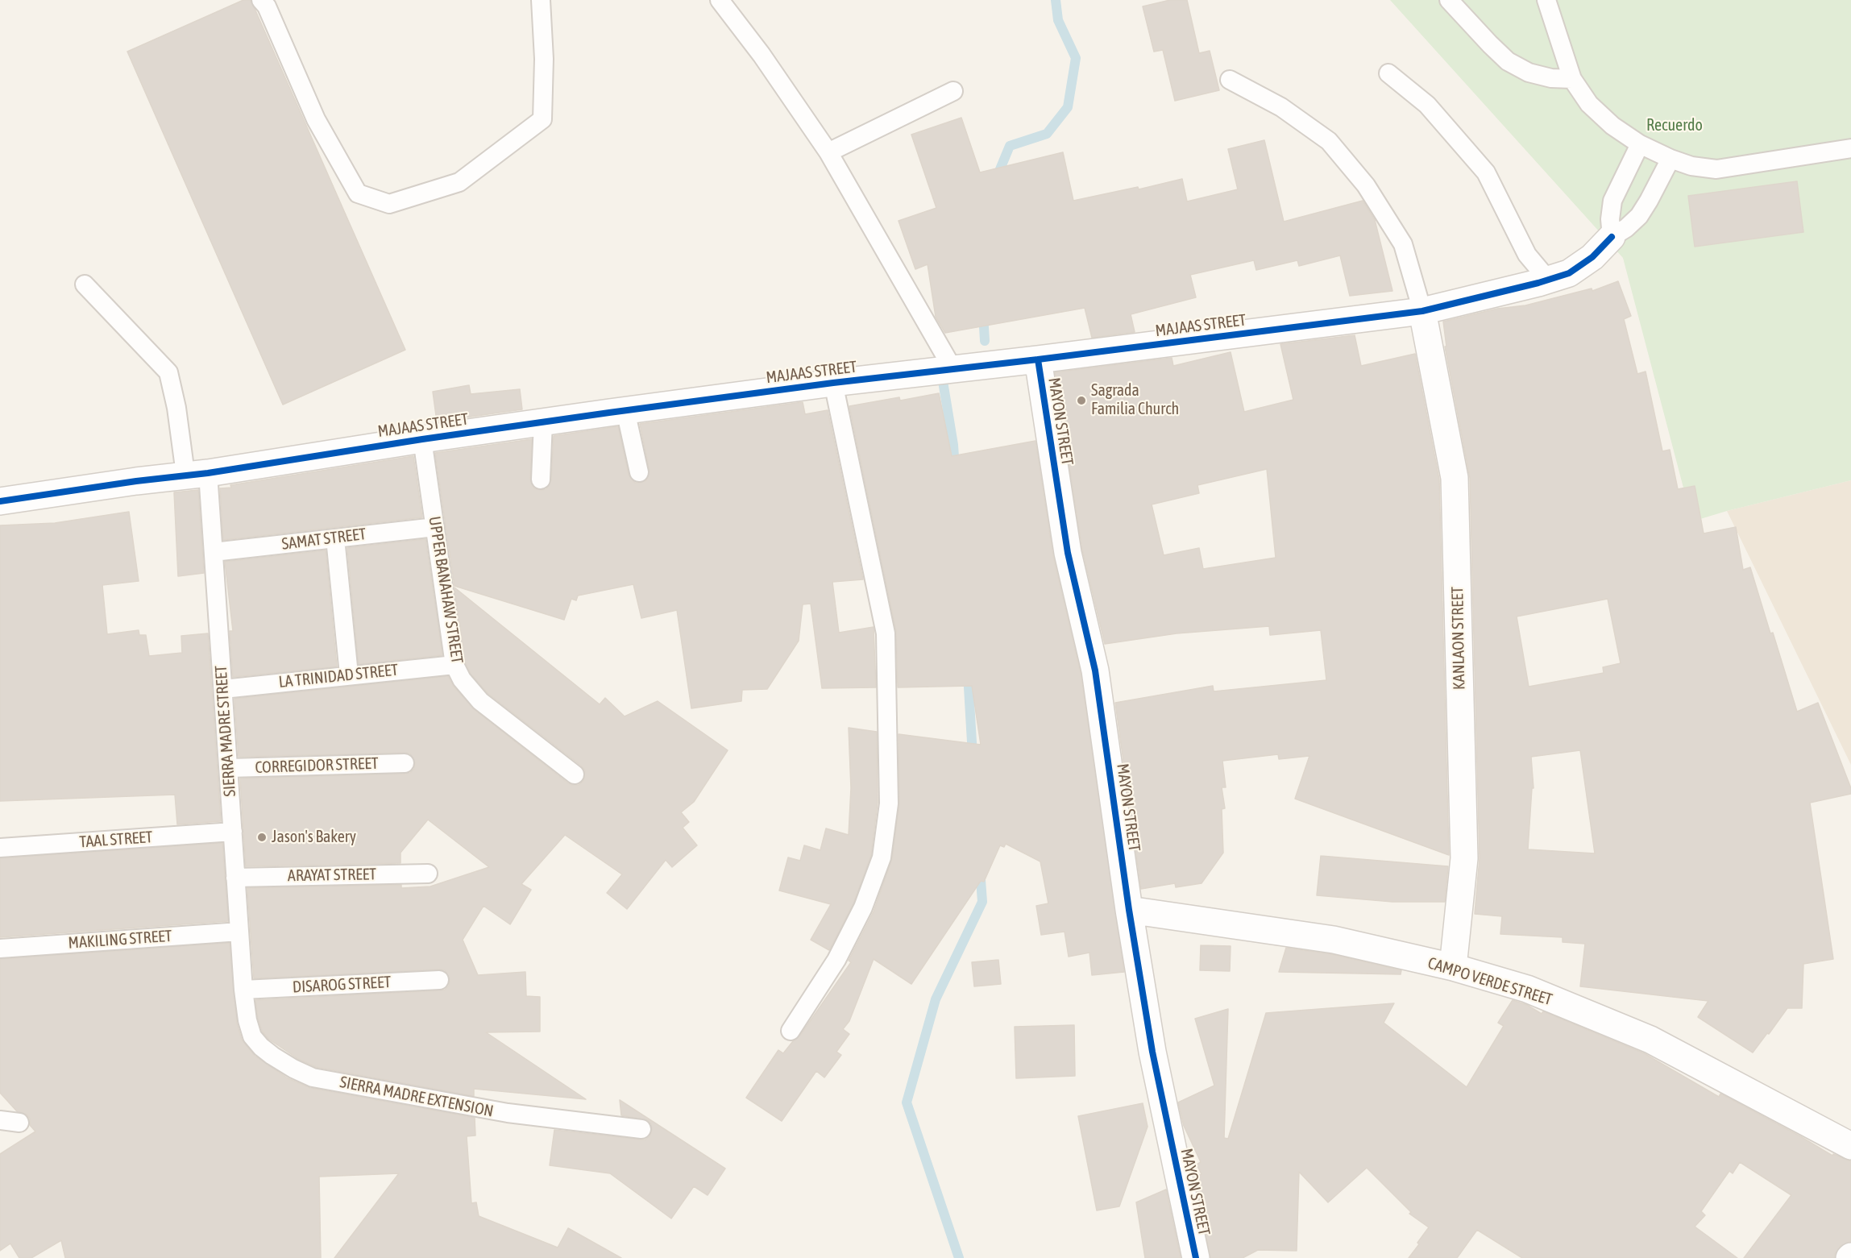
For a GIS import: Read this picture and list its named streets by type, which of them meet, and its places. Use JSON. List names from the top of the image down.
{
  "streets": {
    "street": [
      "MAJAAS STREET",
      "MAYON STREET",
      "KANLAON STREET",
      "CAMPO VERDE STREET"
    ],
    "lane": [
      "SAMAT STREET",
      "UPPER BANAHAW STREET",
      "LA TRINIDAD STREET",
      "SIERRA MADRE STREET",
      "CORREGIDOR STREET",
      "TAAL STREET",
      "ARAYAT STREET",
      "MAKILING STREET",
      "DISAROG STREET",
      "SIERRA MADRE EXTENSION"
    ]
  },
  "crossings": [
    ["MAJAAS STREET", "MAYON STREET"],
    ["MAJAAS STREET", "UPPER BANAHAW STREET"],
    ["MAJAAS STREET", "KANLAON STREET"],
    ["MAJAAS STREET", "SIERRA MADRE STREET"],
    ["MAYON STREET", "CAMPO VERDE STREET"],
    ["SAMAT STREET", "UPPER BANAHAW STREET"],
    ["SAMAT STREET", "SIERRA MADRE STREET"],
    ["UPPER BANAHAW STREET", "LA TRINIDAD STREET"],
    ["KANLAON STREET", "CAMPO VERDE STREET"],
    ["LA TRINIDAD STREET", "SIERRA MADRE STREET"],
    ["SIERRA MADRE STREET", "CORREGIDOR STREET"],
    ["SIERRA MADRE STREET", "TAAL STREET"],
    ["SIERRA MADRE STREET", "ARAYAT STREET"],
    ["SIERRA MADRE STREET", "MAKILING STREET"],
    ["SIERRA MADRE STREET", "DISAROG STREET"],
    ["SIERRA MADRE STREET", "SIERRA MADRE EXTENSION"],
    ["DISAROG STREET", "SIERRA MADRE EXTENSION"]
  ],
  "parks": ["Recuerdo"],
  "places": ["Sagrada Familia Church", "Jason's Bakery"]
}
